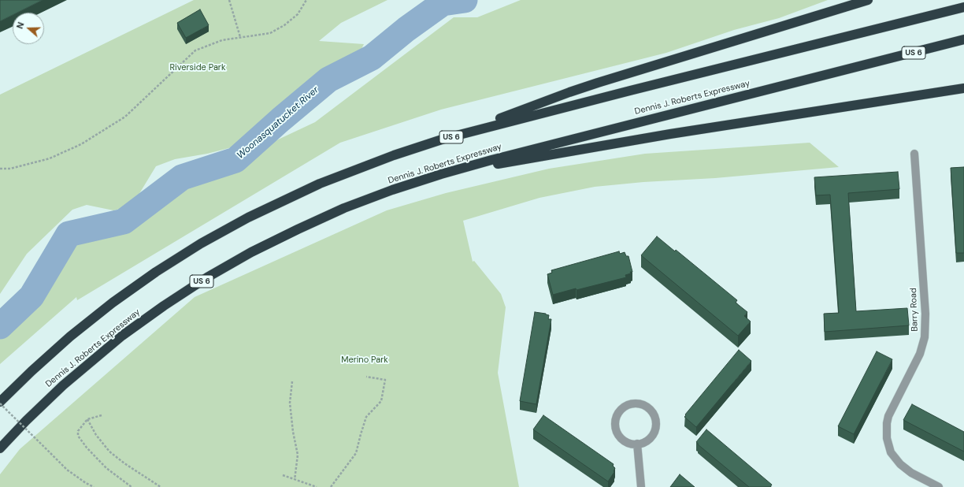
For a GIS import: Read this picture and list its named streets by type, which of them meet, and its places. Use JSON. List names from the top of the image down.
{
  "streets": {
    "highway": ["US 6", "Dennis J. Roberts Expressway"],
    "street": ["Barry Road"]
  },
  "water": ["Woonasquatucket River"],
  "parks": ["Riverside Park", "Merino Park"],
  "north": "left"
}
